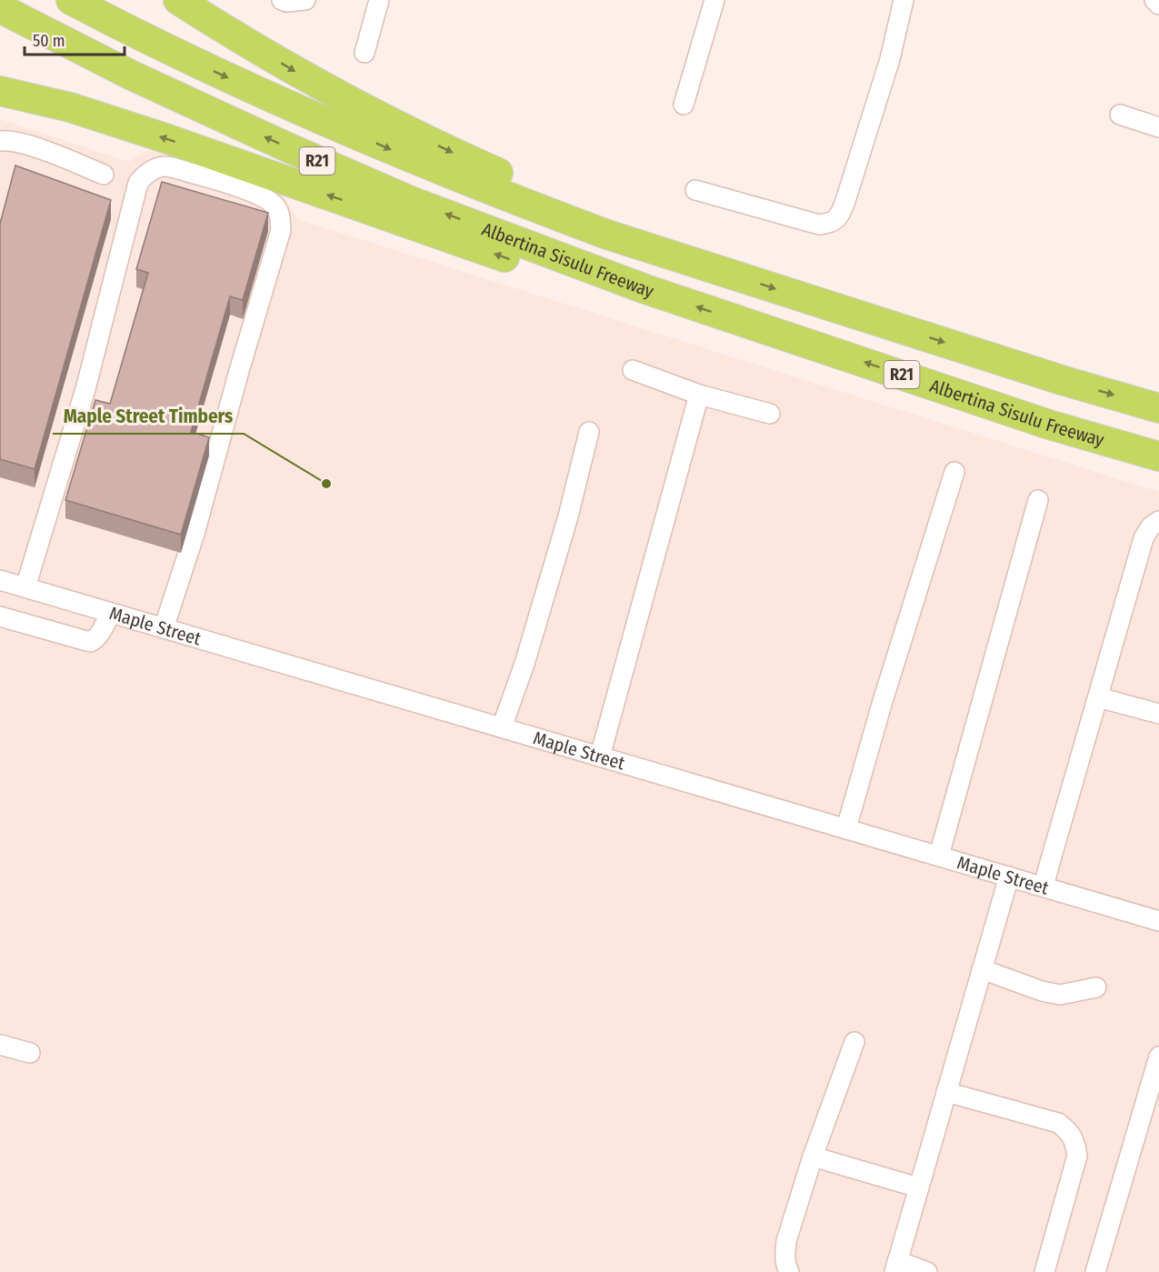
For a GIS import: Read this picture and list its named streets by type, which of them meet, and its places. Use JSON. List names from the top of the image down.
{
  "streets": {
    "highway": ["R21", "Albertina Sisulu Freeway"],
    "street": ["Maple Street"]
  },
  "places": ["Maple Street Timbers"],
  "scale_bar": "50 m"
}
